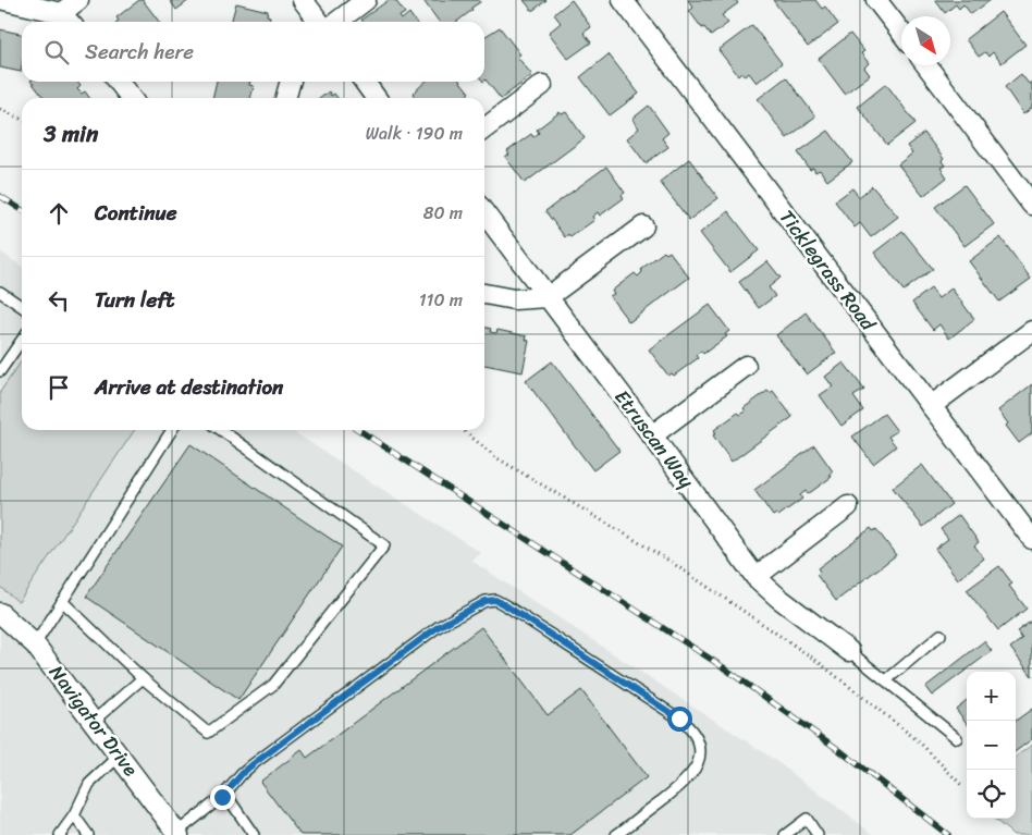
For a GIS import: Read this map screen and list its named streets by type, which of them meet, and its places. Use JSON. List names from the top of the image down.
{
  "streets": {
    "street": ["Ticklegrass Road", "Etruscan Way", "Navigator Drive"]
  },
  "north": "bottom right",
  "page": {
    "search": "Search here",
    "heading": ["3 min", "Walk · 190 m"],
    "list": [
      ["Continue", "80 m"],
      ["Turn left", "110 m"],
      "Arrive at destination"
    ],
    "map_buttons": ["+", "−"]
  }
}
